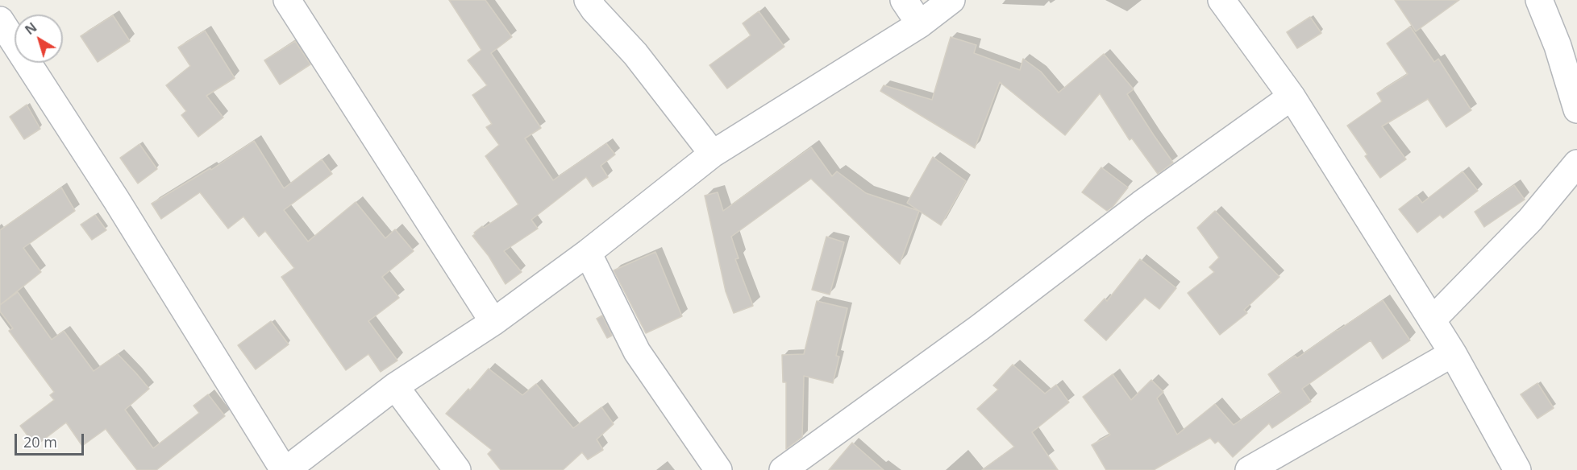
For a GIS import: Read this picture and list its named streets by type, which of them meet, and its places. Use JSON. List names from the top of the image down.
{
  "scale_bar": "20 m",
  "north": "top left"
}
